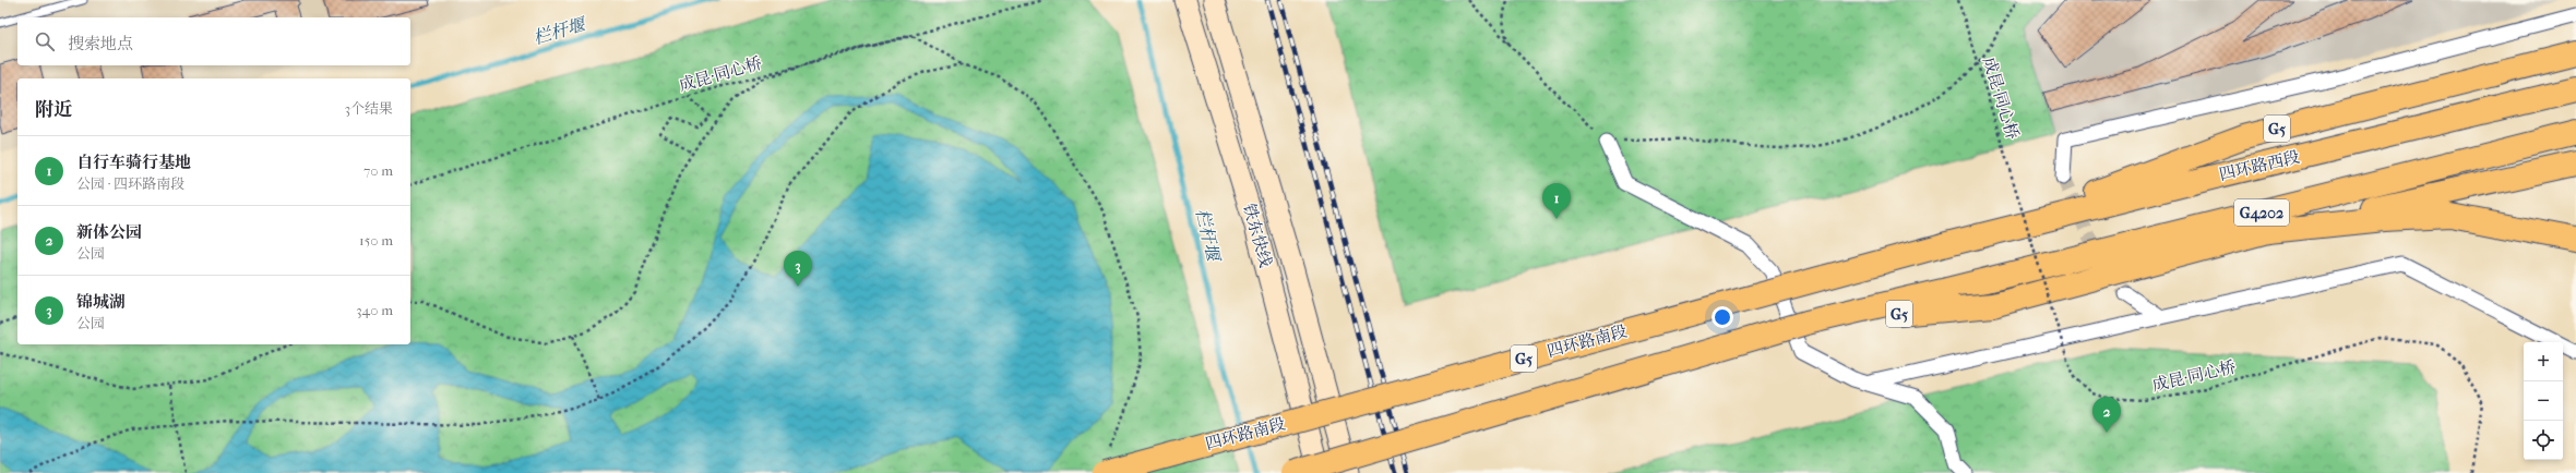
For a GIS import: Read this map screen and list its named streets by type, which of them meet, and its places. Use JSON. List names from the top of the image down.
{
  "streets": {
    "highway": [
      "G5",
      "四环路西段",
      "G4202",
      "四环路南段"
    ],
    "main road": ["铁东快线"],
    "path": ["成昆·同心桥"]
  },
  "crossings": [
    ["G5", "四环路西段"],
    ["G5", "G4202"],
    ["四环路西段", "四环路南段"]
  ],
  "water": ["栏杆堰"],
  "page": {
    "search": "搜索地点",
    "heading": ["附近", "3个结果"],
    "list": [
      {
        "mark": "1",
        "name": "自行车骑行基地",
        "note": "公园 · 四环路南段",
        "value": "70 m"
      },
      {
        "mark": "2",
        "name": "新体公园",
        "note": "公园",
        "value": "150 m"
      },
      {
        "mark": "3",
        "name": "锦城湖",
        "note": "公园",
        "value": "340 m"
      }
    ],
    "pins": ["1", "3", "2"],
    "map_buttons": ["+", "−"]
  }
}
